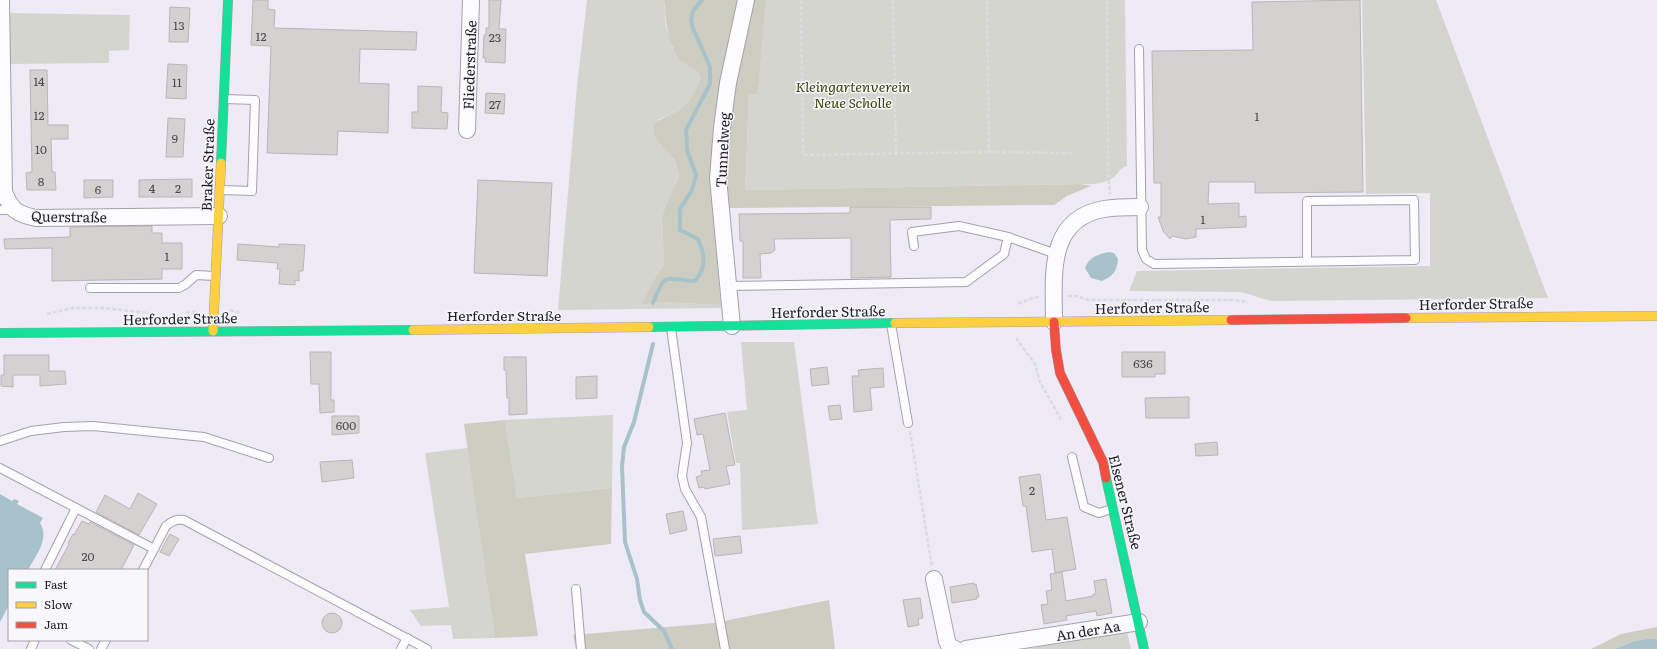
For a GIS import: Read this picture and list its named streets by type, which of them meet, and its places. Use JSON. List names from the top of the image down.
{
  "streets": {
    "main road": ["Braker Straße", "Herforder Straße", "Elsener Straße"],
    "street": [
      "Fliederstraße",
      "Tunnelweg",
      "Querstraße",
      "An der Aa"
    ]
  },
  "crossings": [
    ["Tunnelweg", "Herforder Straße"],
    ["Braker Straße", "Querstraße"],
    ["Braker Straße", "Herforder Straße"],
    ["Herforder Straße", "Elsener Straße"],
    ["Elsener Straße", "An der Aa"]
  ],
  "parks": ["Kleingartenverein Neue Scholle"],
  "house_numbers": [
    "13",
    "12",
    "23",
    "14",
    "11",
    "27",
    "12",
    "1",
    "9",
    "10",
    "8",
    "4",
    "2",
    "6",
    "1",
    "1",
    "636",
    "600",
    "2",
    "20"
  ],
  "legend": ["Fast", "Slow", "Jam"]
}
